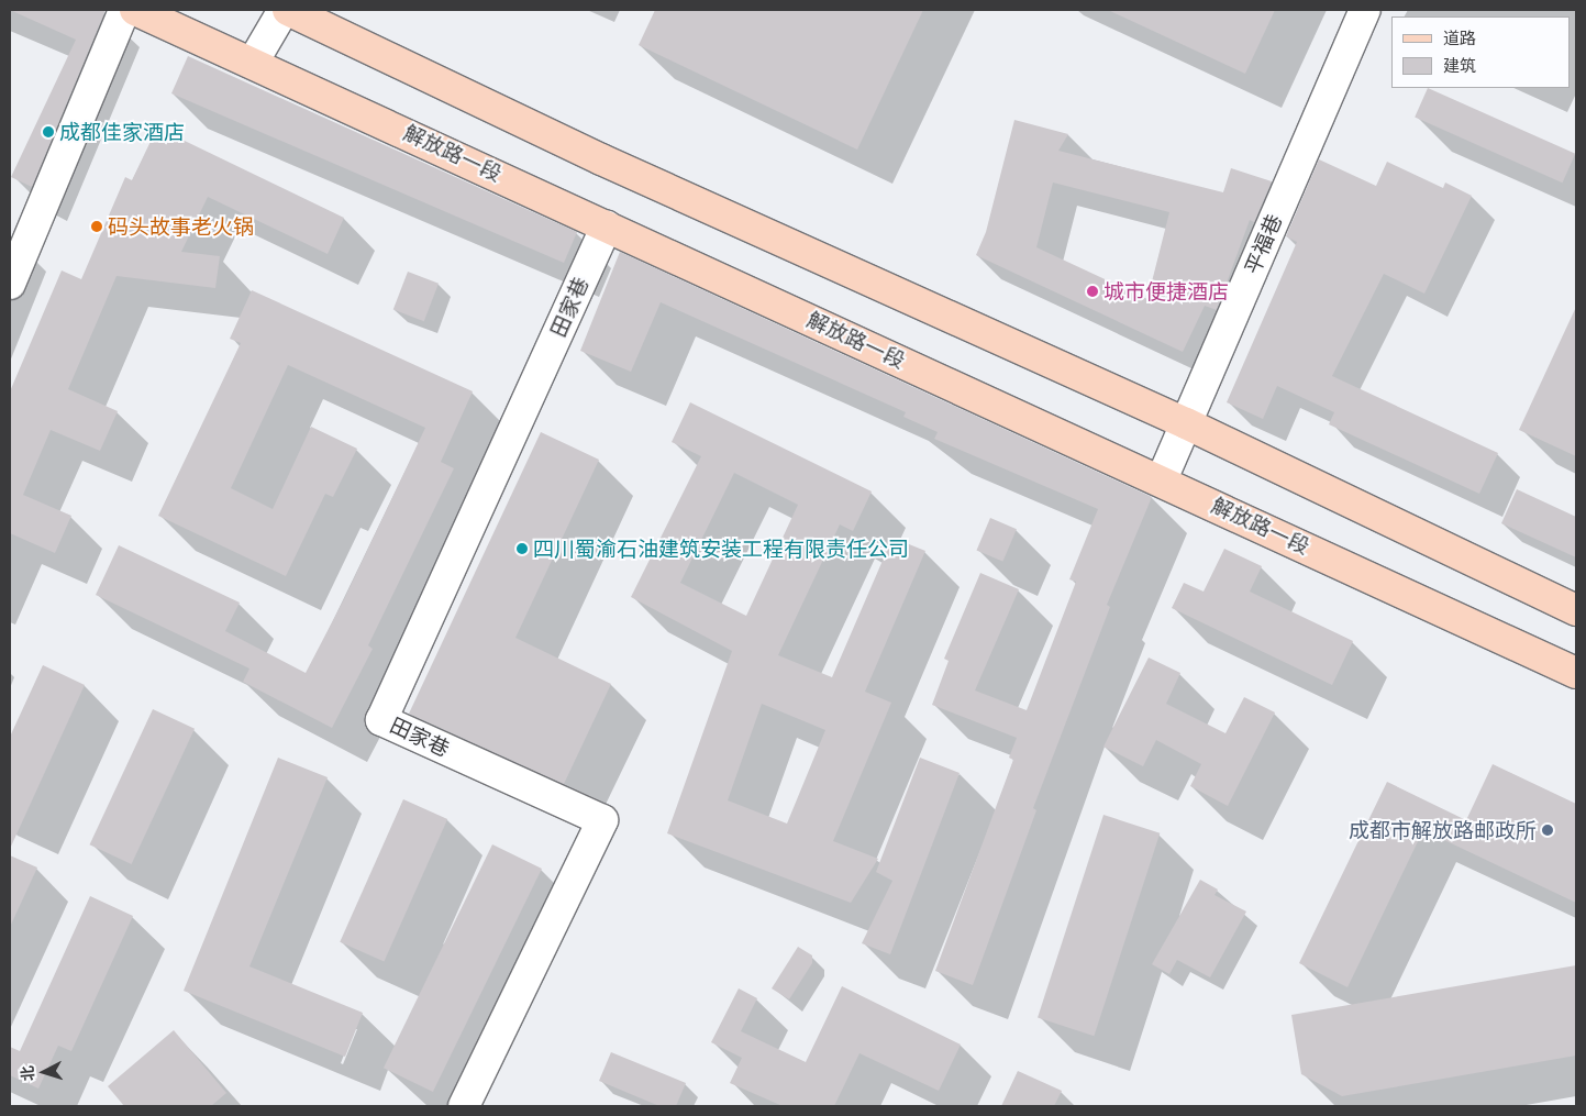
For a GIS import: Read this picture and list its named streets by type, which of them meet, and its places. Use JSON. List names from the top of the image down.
{
  "streets": {
    "main road": ["解放路一段"],
    "street": ["平福巷", "田家巷"]
  },
  "crossings": [
    ["解放路一段", "平福巷"],
    ["解放路一段", "田家巷"]
  ],
  "places": [
    "成都佳家酒店",
    "码头故事老火锅",
    "城市便捷酒店",
    "四川蜀渝石油建筑安装工程有限责任公司",
    "成都市解放路邮政所"
  ],
  "legend": ["道路", "建筑"],
  "north": "left"
}
